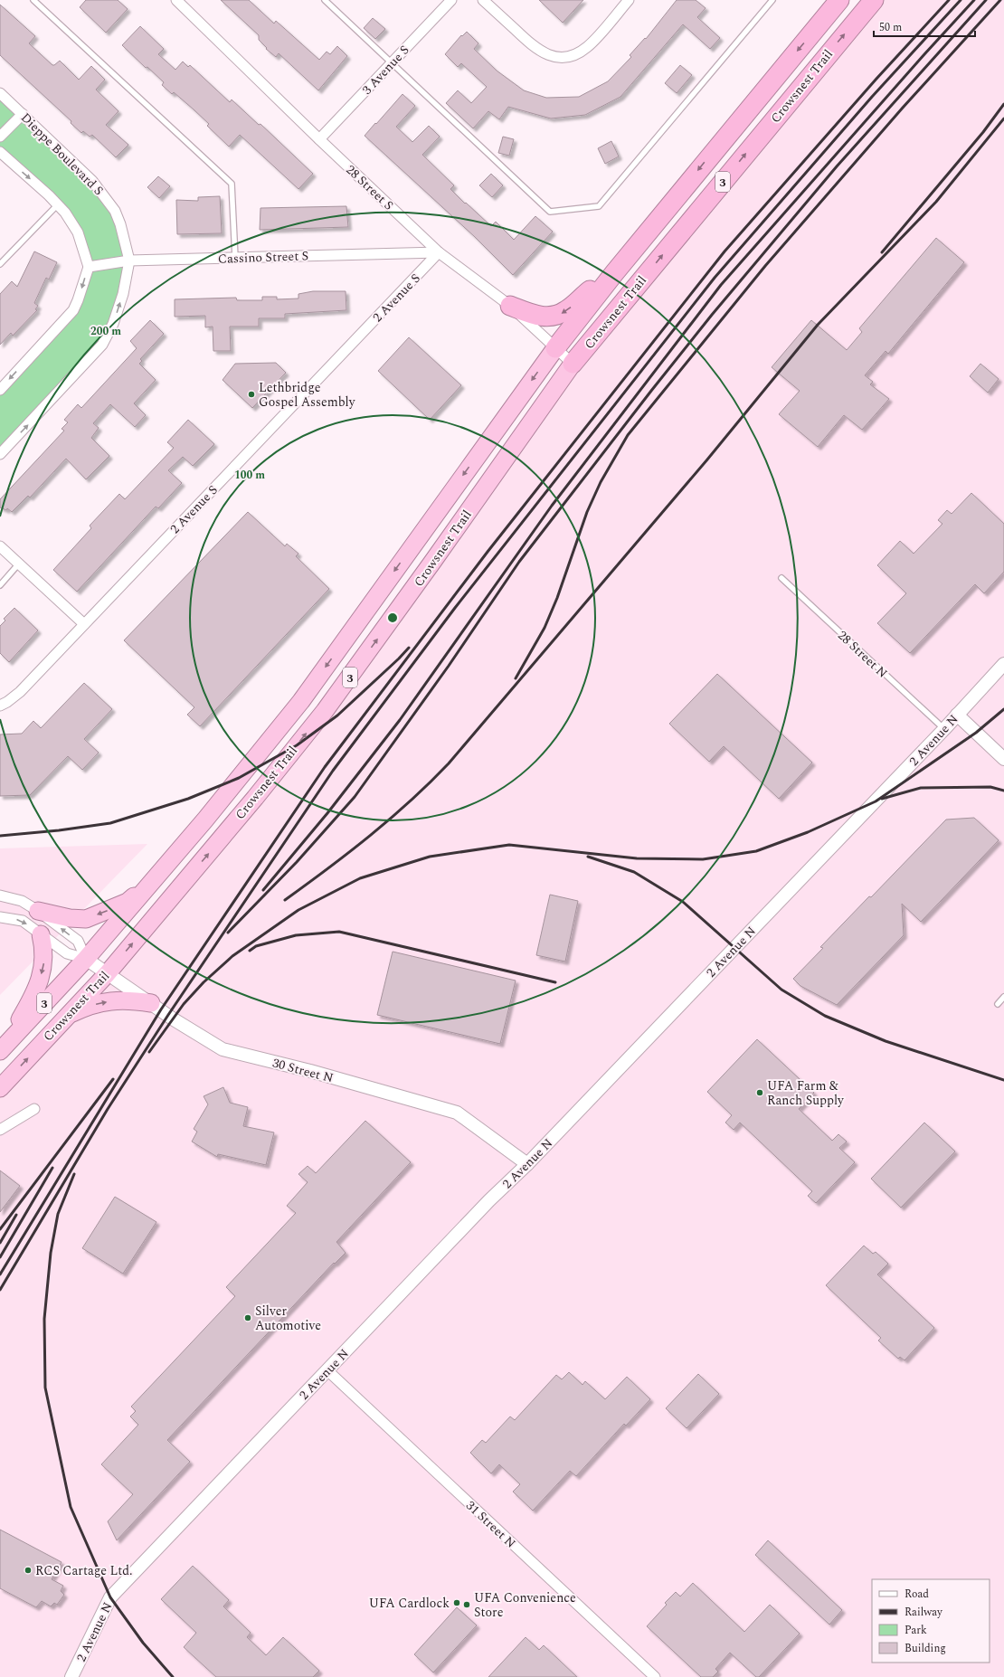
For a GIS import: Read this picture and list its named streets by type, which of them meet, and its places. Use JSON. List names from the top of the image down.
{
  "streets": {
    "highway": ["Crowsnest Trail", "3"],
    "street": [
      "3 Avenue S",
      "Dieppe Boulevard S",
      "28 Street S",
      "Cassino Street S",
      "2 Avenue S",
      "2 Avenue N",
      "30 Street N",
      "31 Street N"
    ],
    "lane": ["28 Street N"]
  },
  "crossings": [
    ["3 Avenue S", "28 Street S"],
    ["Crowsnest Trail", "28 Street S"],
    ["Crowsnest Trail", "30 Street N"],
    ["Dieppe Boulevard S", "Cassino Street S"],
    ["28 Street S", "Cassino Street S"],
    ["28 Street S", "2 Avenue S"],
    ["Cassino Street S", "2 Avenue S"],
    ["28 Street N", "2 Avenue N"],
    ["2 Avenue N", "30 Street N"],
    ["2 Avenue N", "31 Street N"]
  ],
  "places": [
    "Lethbridge Gospel Assembly",
    "UFA Farm & Ranch Supply",
    "Silver Automotive",
    "RCS Cartage Ltd.",
    "UFA Cardlock",
    "UFA Convenience Store"
  ],
  "legend": [
    "Road",
    "Railway",
    "Park",
    "Building"
  ],
  "scale_bar": "50 m",
  "rings": ["200 m", "100 m"]
}
